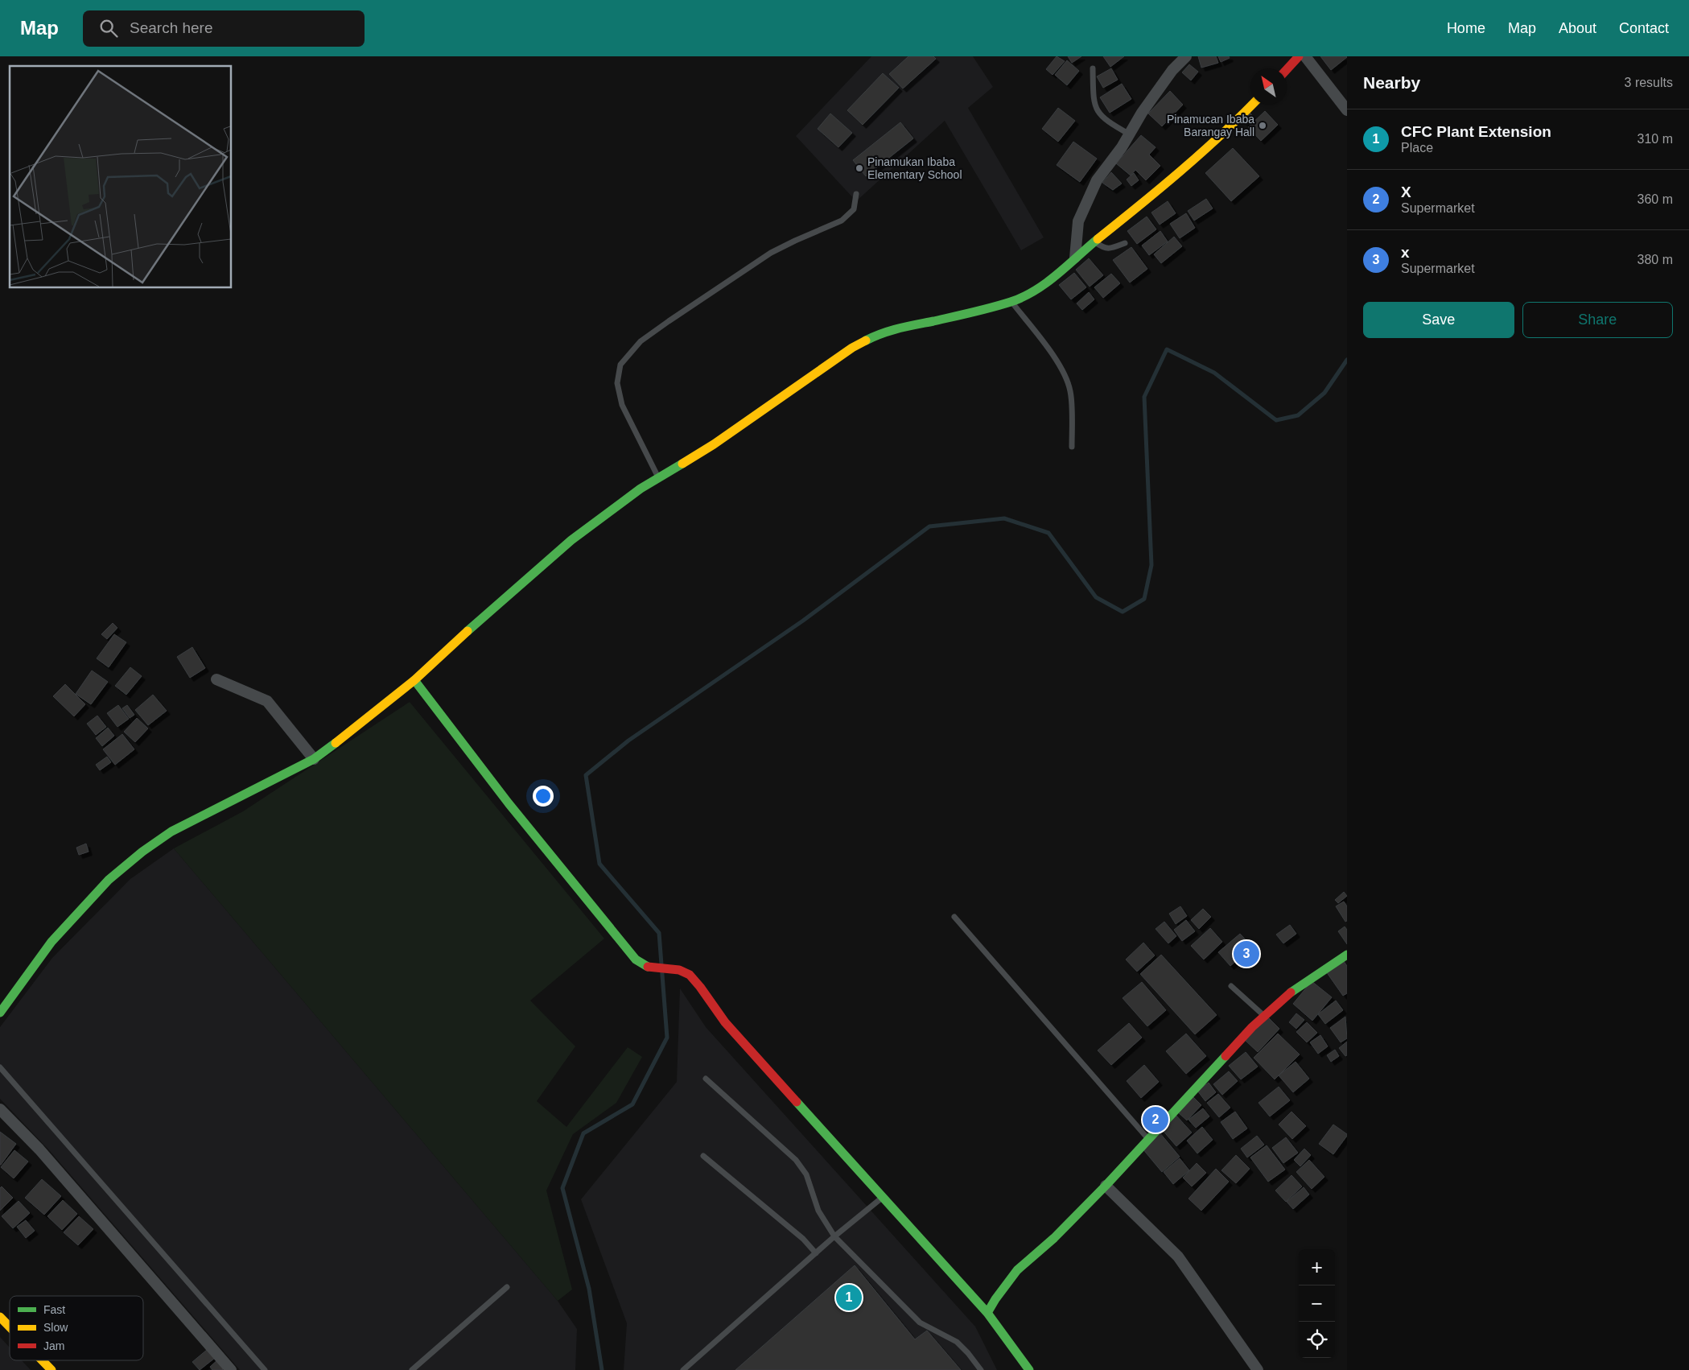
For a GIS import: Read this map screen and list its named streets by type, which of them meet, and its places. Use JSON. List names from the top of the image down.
{
  "places": ["Pinamucan Ibaba Barangay Hall", "Pinamukan Ibaba Elementary School"],
  "legend": ["Fast", "Slow", "Jam"],
  "north": "top left",
  "page": {
    "header": "Map",
    "search": "Search here",
    "nav": [
      "Home",
      "Map",
      "About",
      "Contact"
    ],
    "heading": ["Nearby", "3 results"],
    "list": [
      {
        "mark": "1",
        "name": "CFC Plant Extension",
        "note": "Place",
        "value": "310 m"
      },
      {
        "mark": "2",
        "name": "X",
        "note": "Supermarket",
        "value": "360 m"
      },
      {
        "mark": "3",
        "name": "x",
        "note": "Supermarket",
        "value": "380 m"
      }
    ],
    "buttons": ["Save", "Share"],
    "pins": ["3", "2", "1"],
    "map_buttons": ["+", "−"]
  }
}
